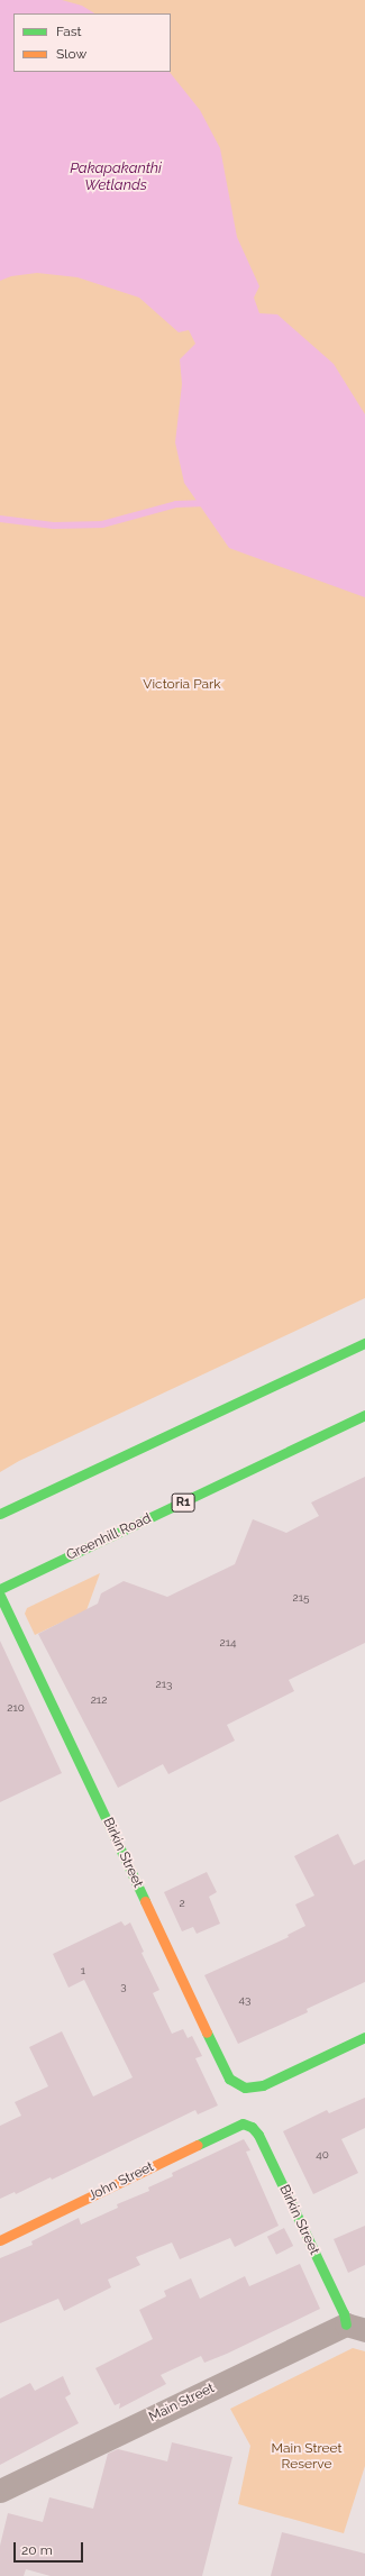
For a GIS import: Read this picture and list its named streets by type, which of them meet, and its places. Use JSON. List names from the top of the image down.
{
  "streets": {
    "main road": [
      "R1",
      "Greenhill Road",
      "Birkin Street",
      "John Street"
    ],
    "street": ["Main Street"]
  },
  "crossings": [
    ["Birkin Street", "John Street"],
    ["Birkin Street", "Main Street"]
  ],
  "water": ["Pakapakanthi Wetlands"],
  "parks": ["Victoria Park", "Main Street Reserve"],
  "house_numbers": [
    "215",
    "214",
    "213",
    "212",
    "210",
    "2",
    "1",
    "3",
    "43",
    "40"
  ],
  "legend": ["Fast", "Slow"],
  "scale_bar": "20 m"
}
